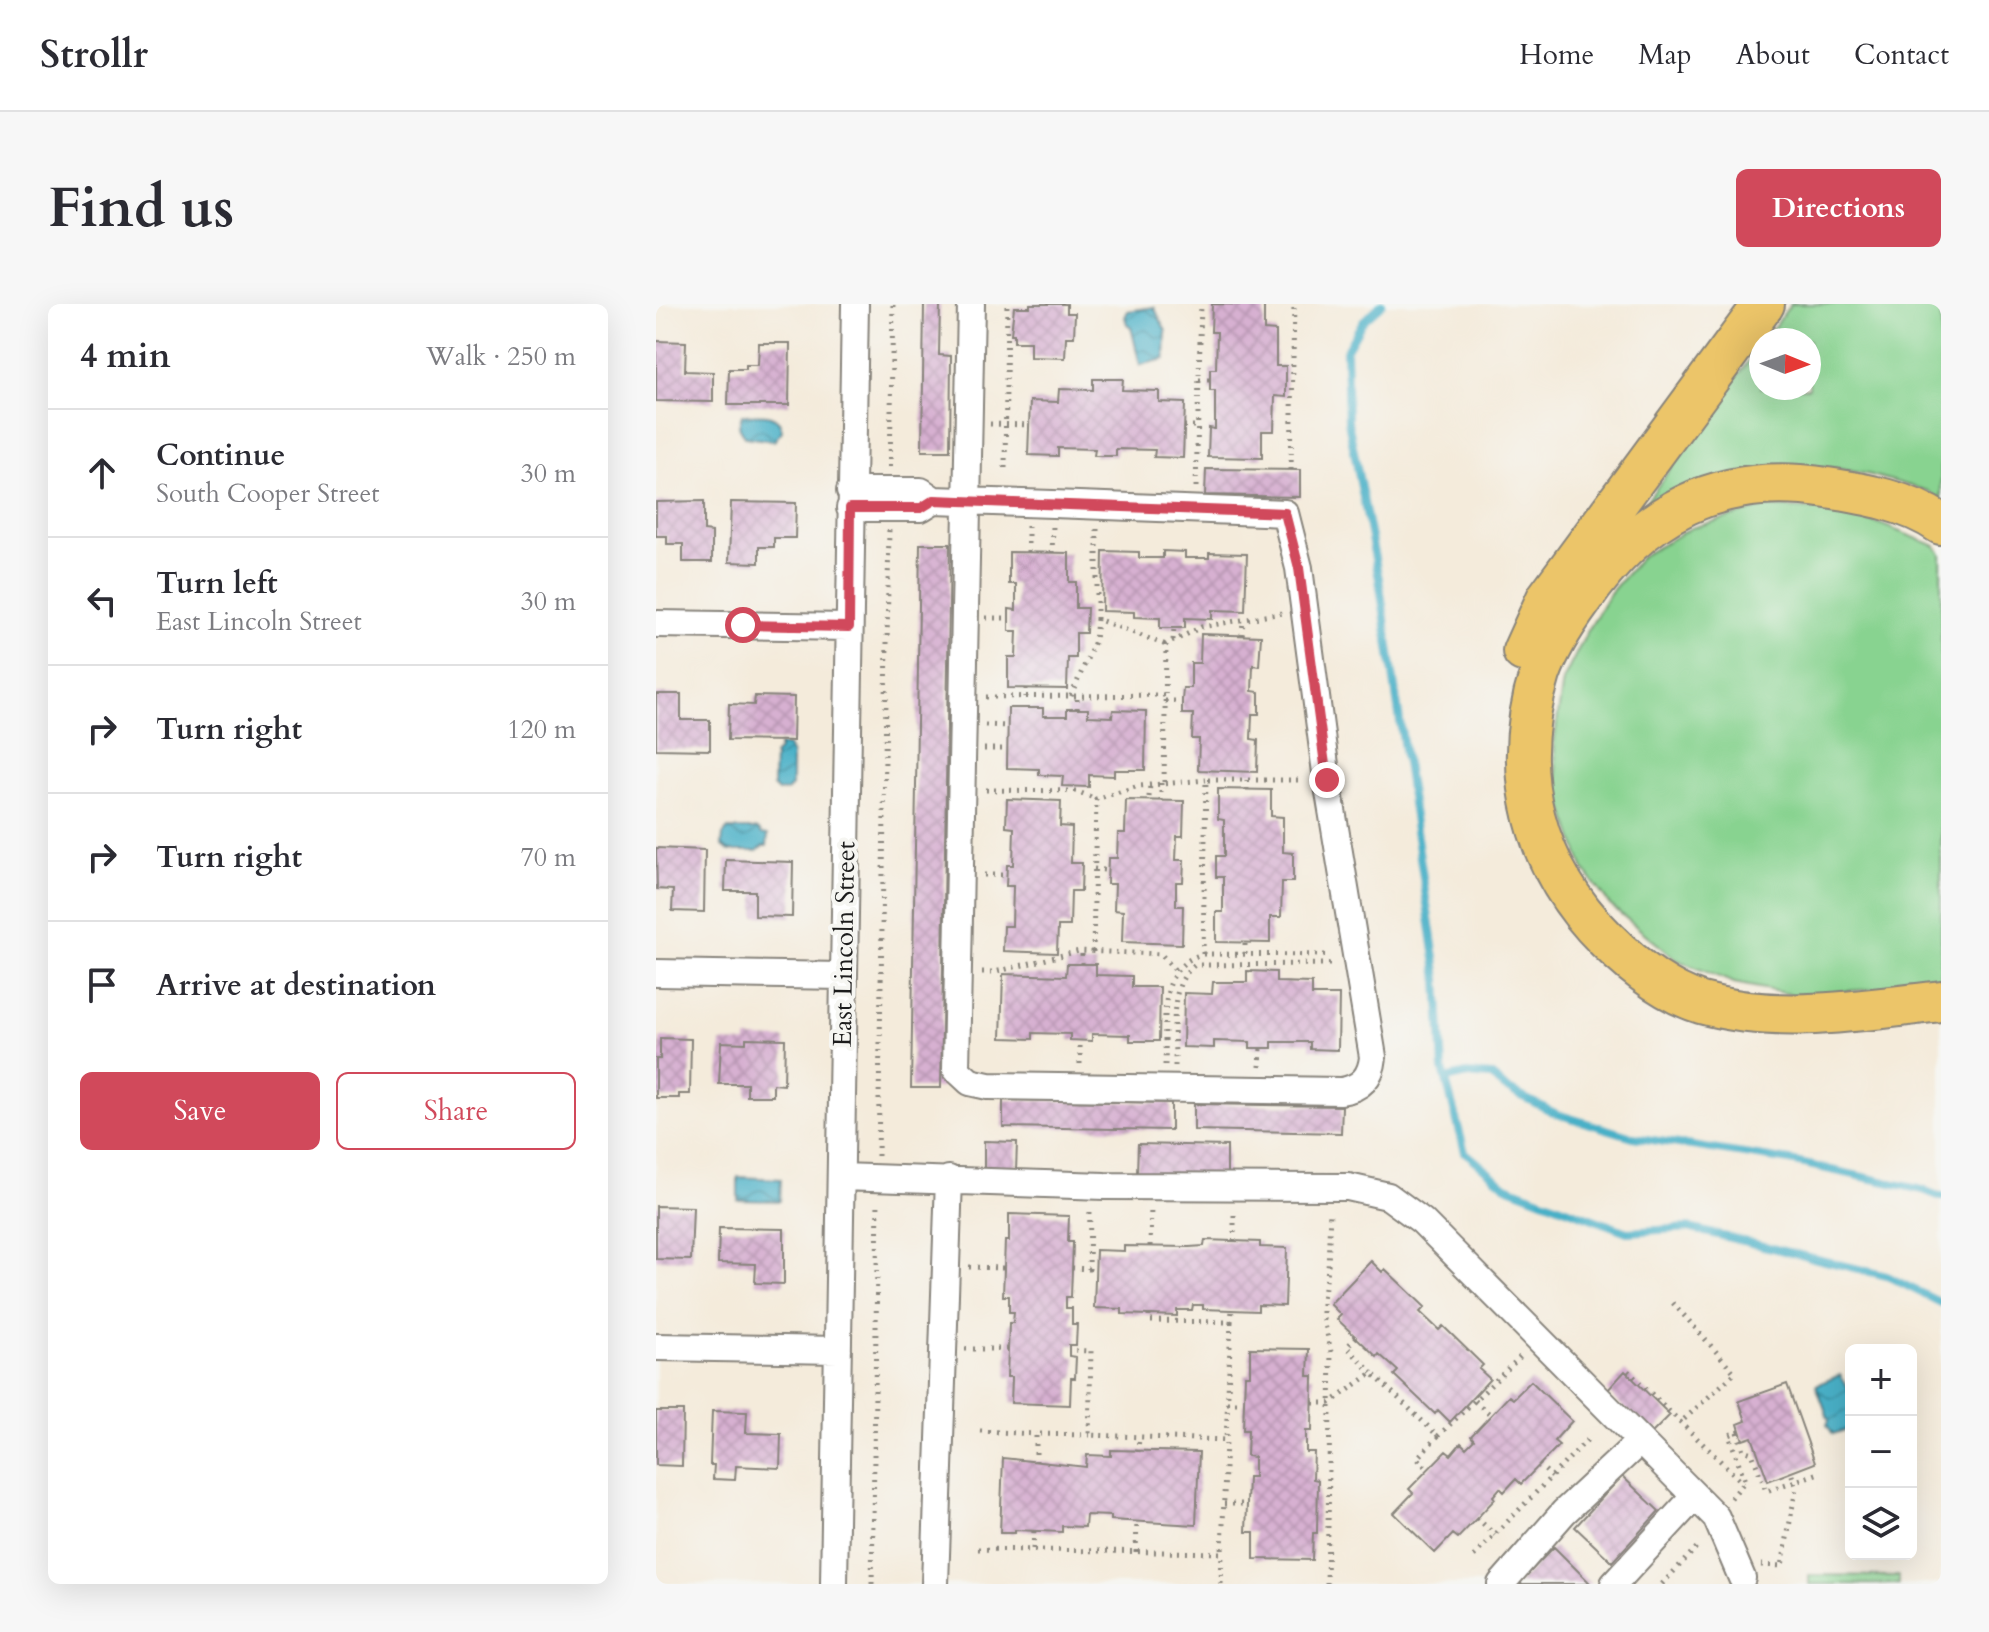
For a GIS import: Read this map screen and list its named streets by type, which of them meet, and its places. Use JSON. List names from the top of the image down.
{
  "streets": {
    "street": ["East Lincoln Street"]
  },
  "north": "right",
  "page": {
    "header": "Strollr",
    "nav": [
      "Home",
      "Map",
      "About",
      "Contact"
    ],
    "buttons": [
      "Directions",
      ["Save", "Share"]
    ],
    "title": "Find us",
    "heading": ["4 min", "Walk · 250 m"],
    "list": [
      ["Continue", "South Cooper Street", "30 m"],
      ["Turn left", "East Lincoln Street", "30 m"],
      ["Turn right", "120 m"],
      ["Turn right", "70 m"],
      "Arrive at destination"
    ],
    "map_buttons": ["+", "−"]
  }
}
